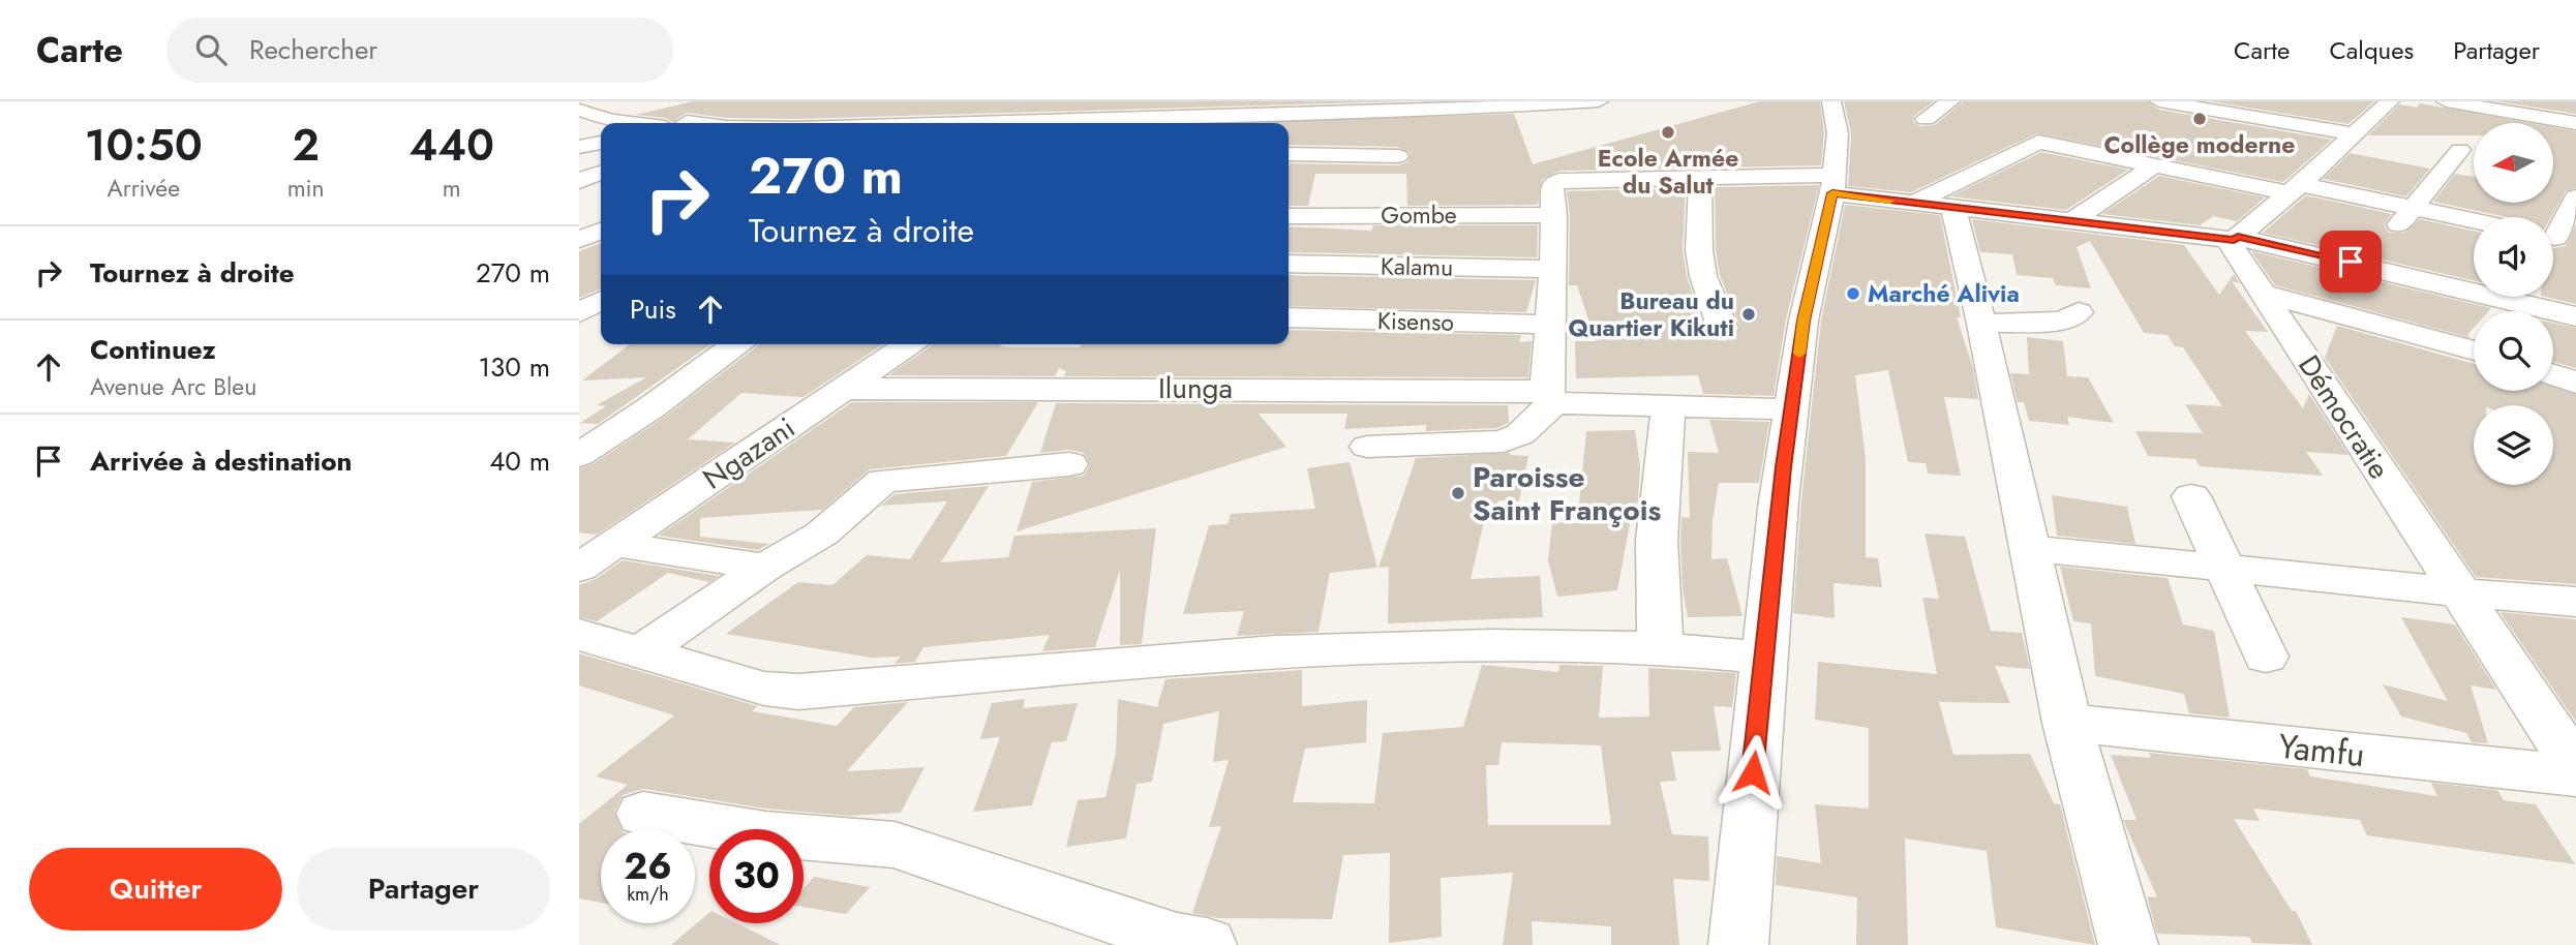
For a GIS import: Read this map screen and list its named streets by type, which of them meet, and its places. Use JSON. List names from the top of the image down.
{
  "streets": {
    "street": [
      "Gombe",
      "Kalamu",
      "Kisenso",
      "Ilunga",
      "Démocratie",
      "Ngazani",
      "Yamfu"
    ]
  },
  "crossings": [
    ["Ilunga", "Ngazani"]
  ],
  "places": [
    "Collège moderne",
    "Ecole Armée du Salut",
    "Marché Alivia",
    "Bureau du Quartier Kikuti",
    "Paroisse Saint François"
  ],
  "north": "left",
  "page": {
    "header": "Carte",
    "search": "Rechercher",
    "nav": ["Carte", "Calques", "Partager"],
    "eta": [
      "10:50",
      "Arrivée",
      "2",
      "min",
      "440",
      "m"
    ],
    "turn": ["270 m", "Tournez à droite"],
    "list": [
      {
        "name": "Tournez à droite",
        "value": "270 m"
      },
      {
        "name": "Continuez",
        "note": "Avenue Arc Bleu",
        "value": "130 m"
      },
      {
        "name": "Arrivée à destination",
        "value": "40 m"
      }
    ],
    "then": "Puis",
    "speed": "26 km/h",
    "limit": "30",
    "buttons": ["Quitter", "Partager"]
  }
}
